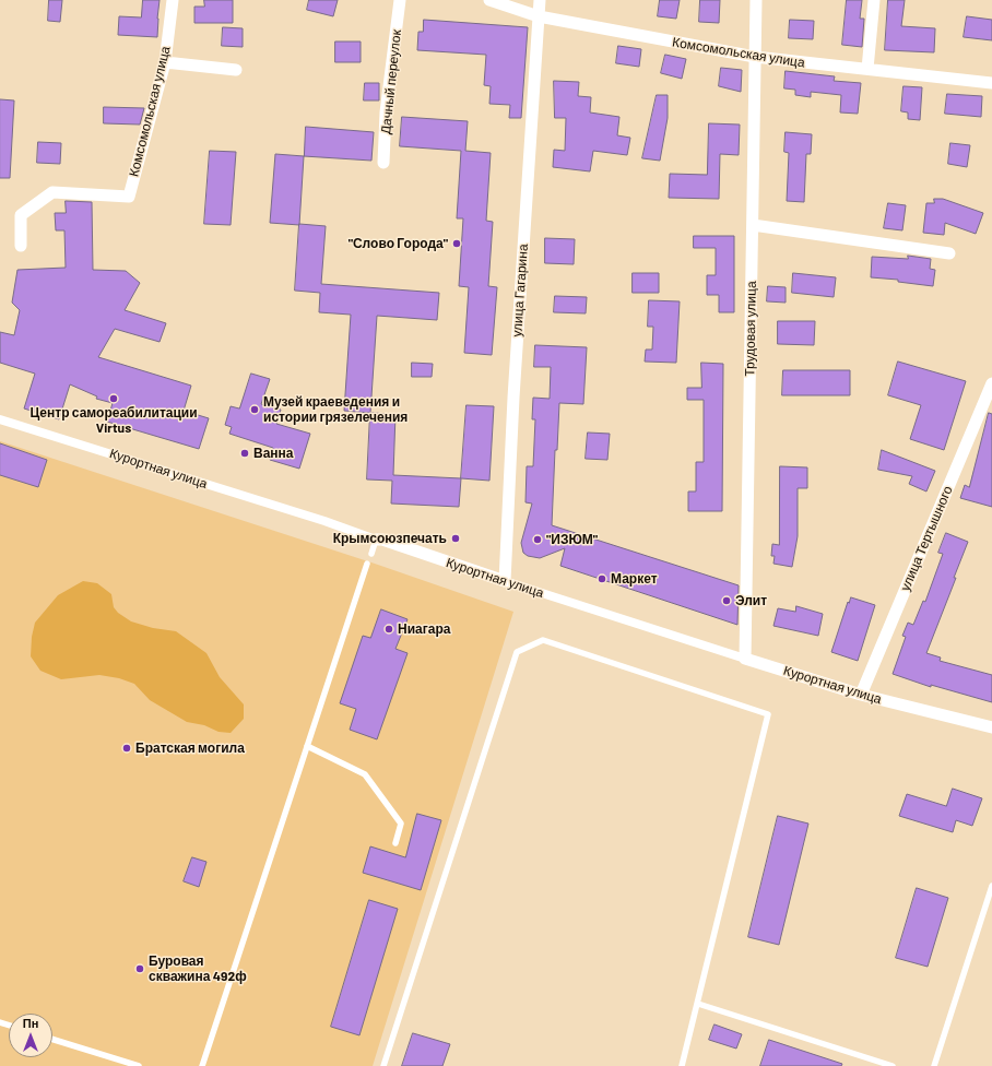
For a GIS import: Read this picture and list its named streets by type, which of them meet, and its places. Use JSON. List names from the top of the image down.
{
  "streets": {
    "street": [
      "Комсомольская улица",
      "Дачный переулок",
      "улица Гагарина",
      "Трудовая улица",
      "Курортная улица",
      "улица Тертышного"
    ]
  },
  "crossings": [
    ["Комсомольская улица", "улица Гагарина"],
    ["Комсомольская улица", "Трудовая улица"],
    ["улица Гагарина", "Курортная улица"],
    ["Трудовая улица", "Курортная улица"],
    ["Курортная улица", "улица Тертышного"]
  ],
  "places": [
    "\"Слово Города\"",
    "Центр самореабилитации Virtus",
    "Музей краеведения и истории грязелечения",
    "Ванна",
    "Крымсоюзпечать",
    "\"ИЗЮМ\"",
    "Маркет",
    "Элит",
    "Ниагара",
    "Братская могила",
    "Буровая скважина 492ф"
  ],
  "north": "top"
}
